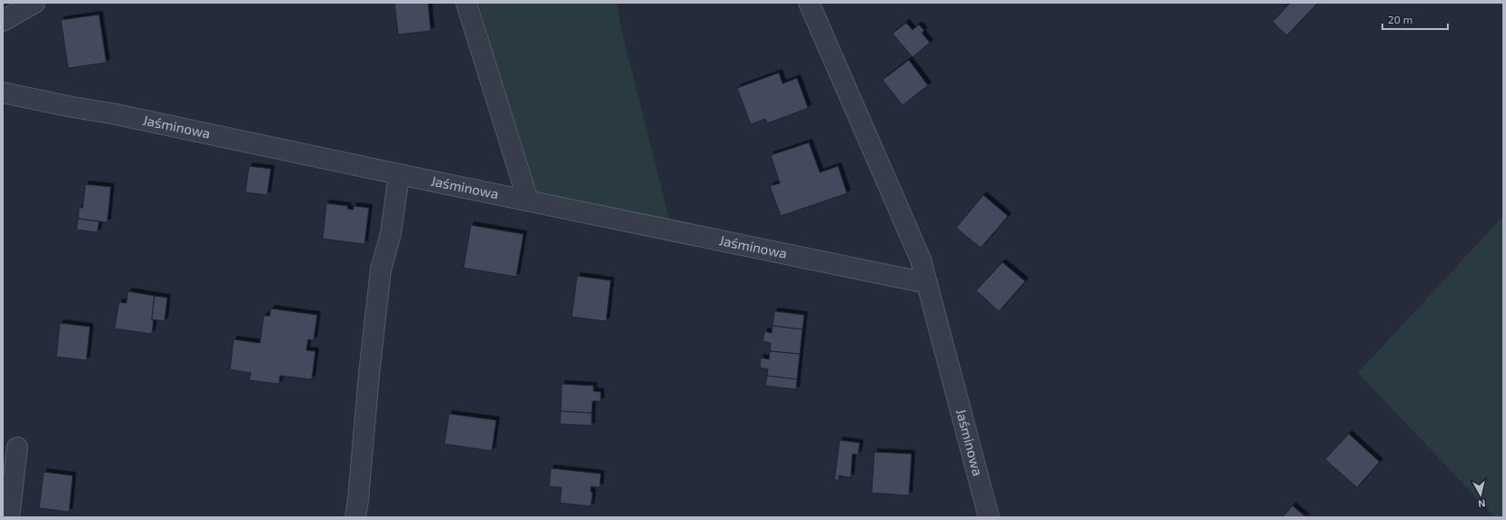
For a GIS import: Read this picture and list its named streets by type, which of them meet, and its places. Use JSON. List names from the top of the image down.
{
  "streets": {
    "street": ["Jaśminowa"]
  },
  "scale_bar": "20 m",
  "north": "bottom"
}
